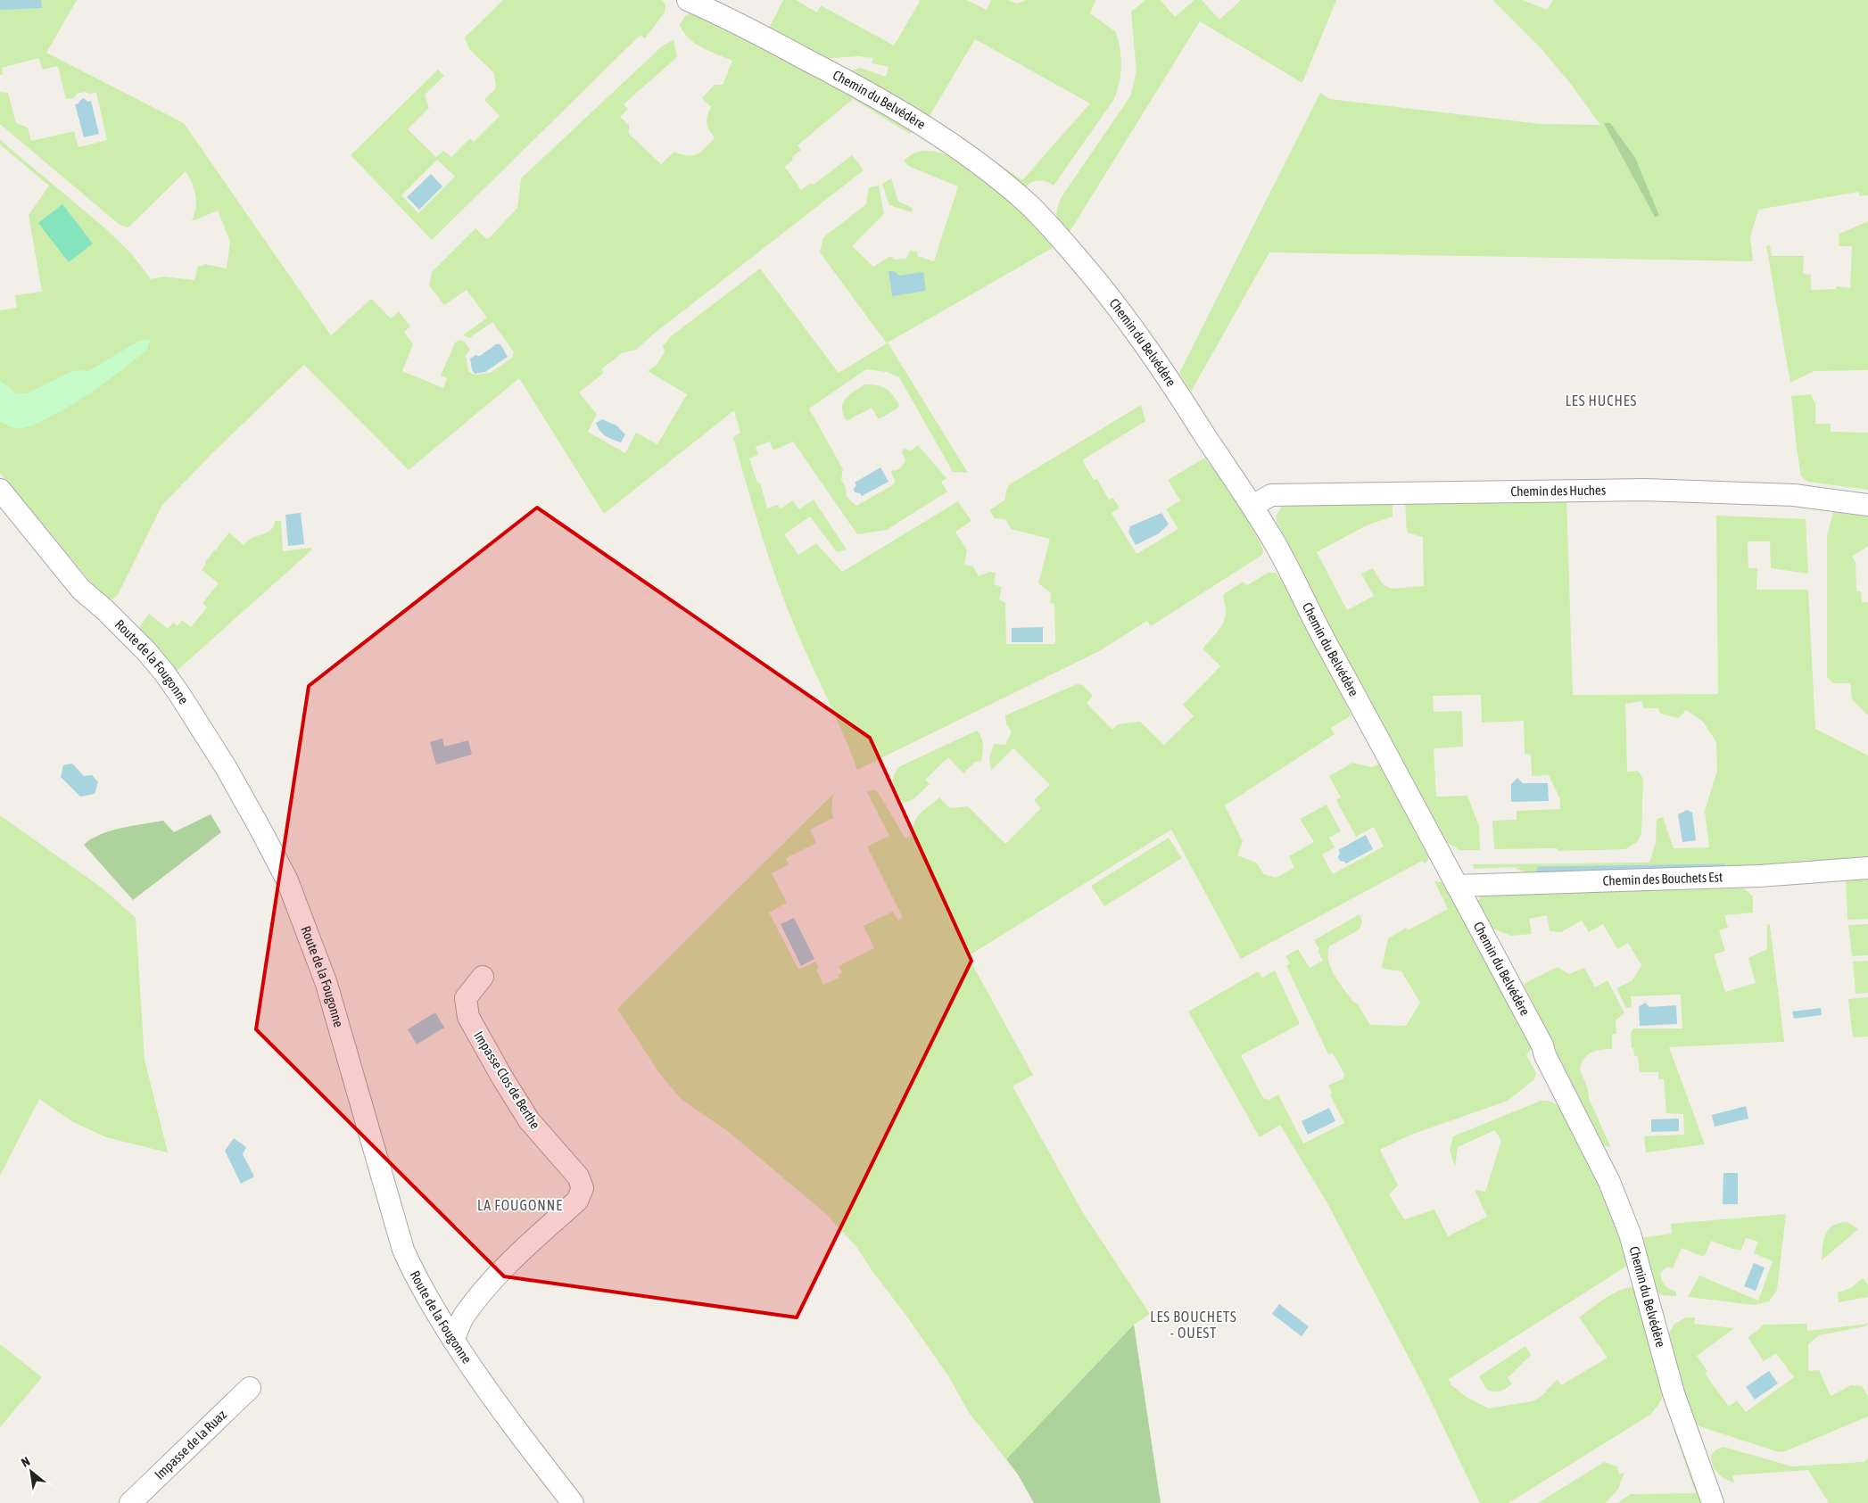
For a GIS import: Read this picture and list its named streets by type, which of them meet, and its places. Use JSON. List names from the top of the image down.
{
  "streets": {
    "street": [
      "Chemin du Belvédère",
      "Chemin des Huches",
      "Route de la Fougonne",
      "Chemin des Bouchets Est",
      "Impasse Clos de Berthe",
      "Impasse de la Ruaz"
    ]
  },
  "crossings": [
    ["Chemin du Belvédère", "Chemin des Huches"],
    ["Chemin du Belvédère", "Chemin des Bouchets Est"],
    ["Route de la Fougonne", "Impasse Clos de Berthe"]
  ],
  "districts": ["LES HUCHES", "LA FOUGONNE", "LES BOUCHETS - OUEST"],
  "north": "top left"
}
